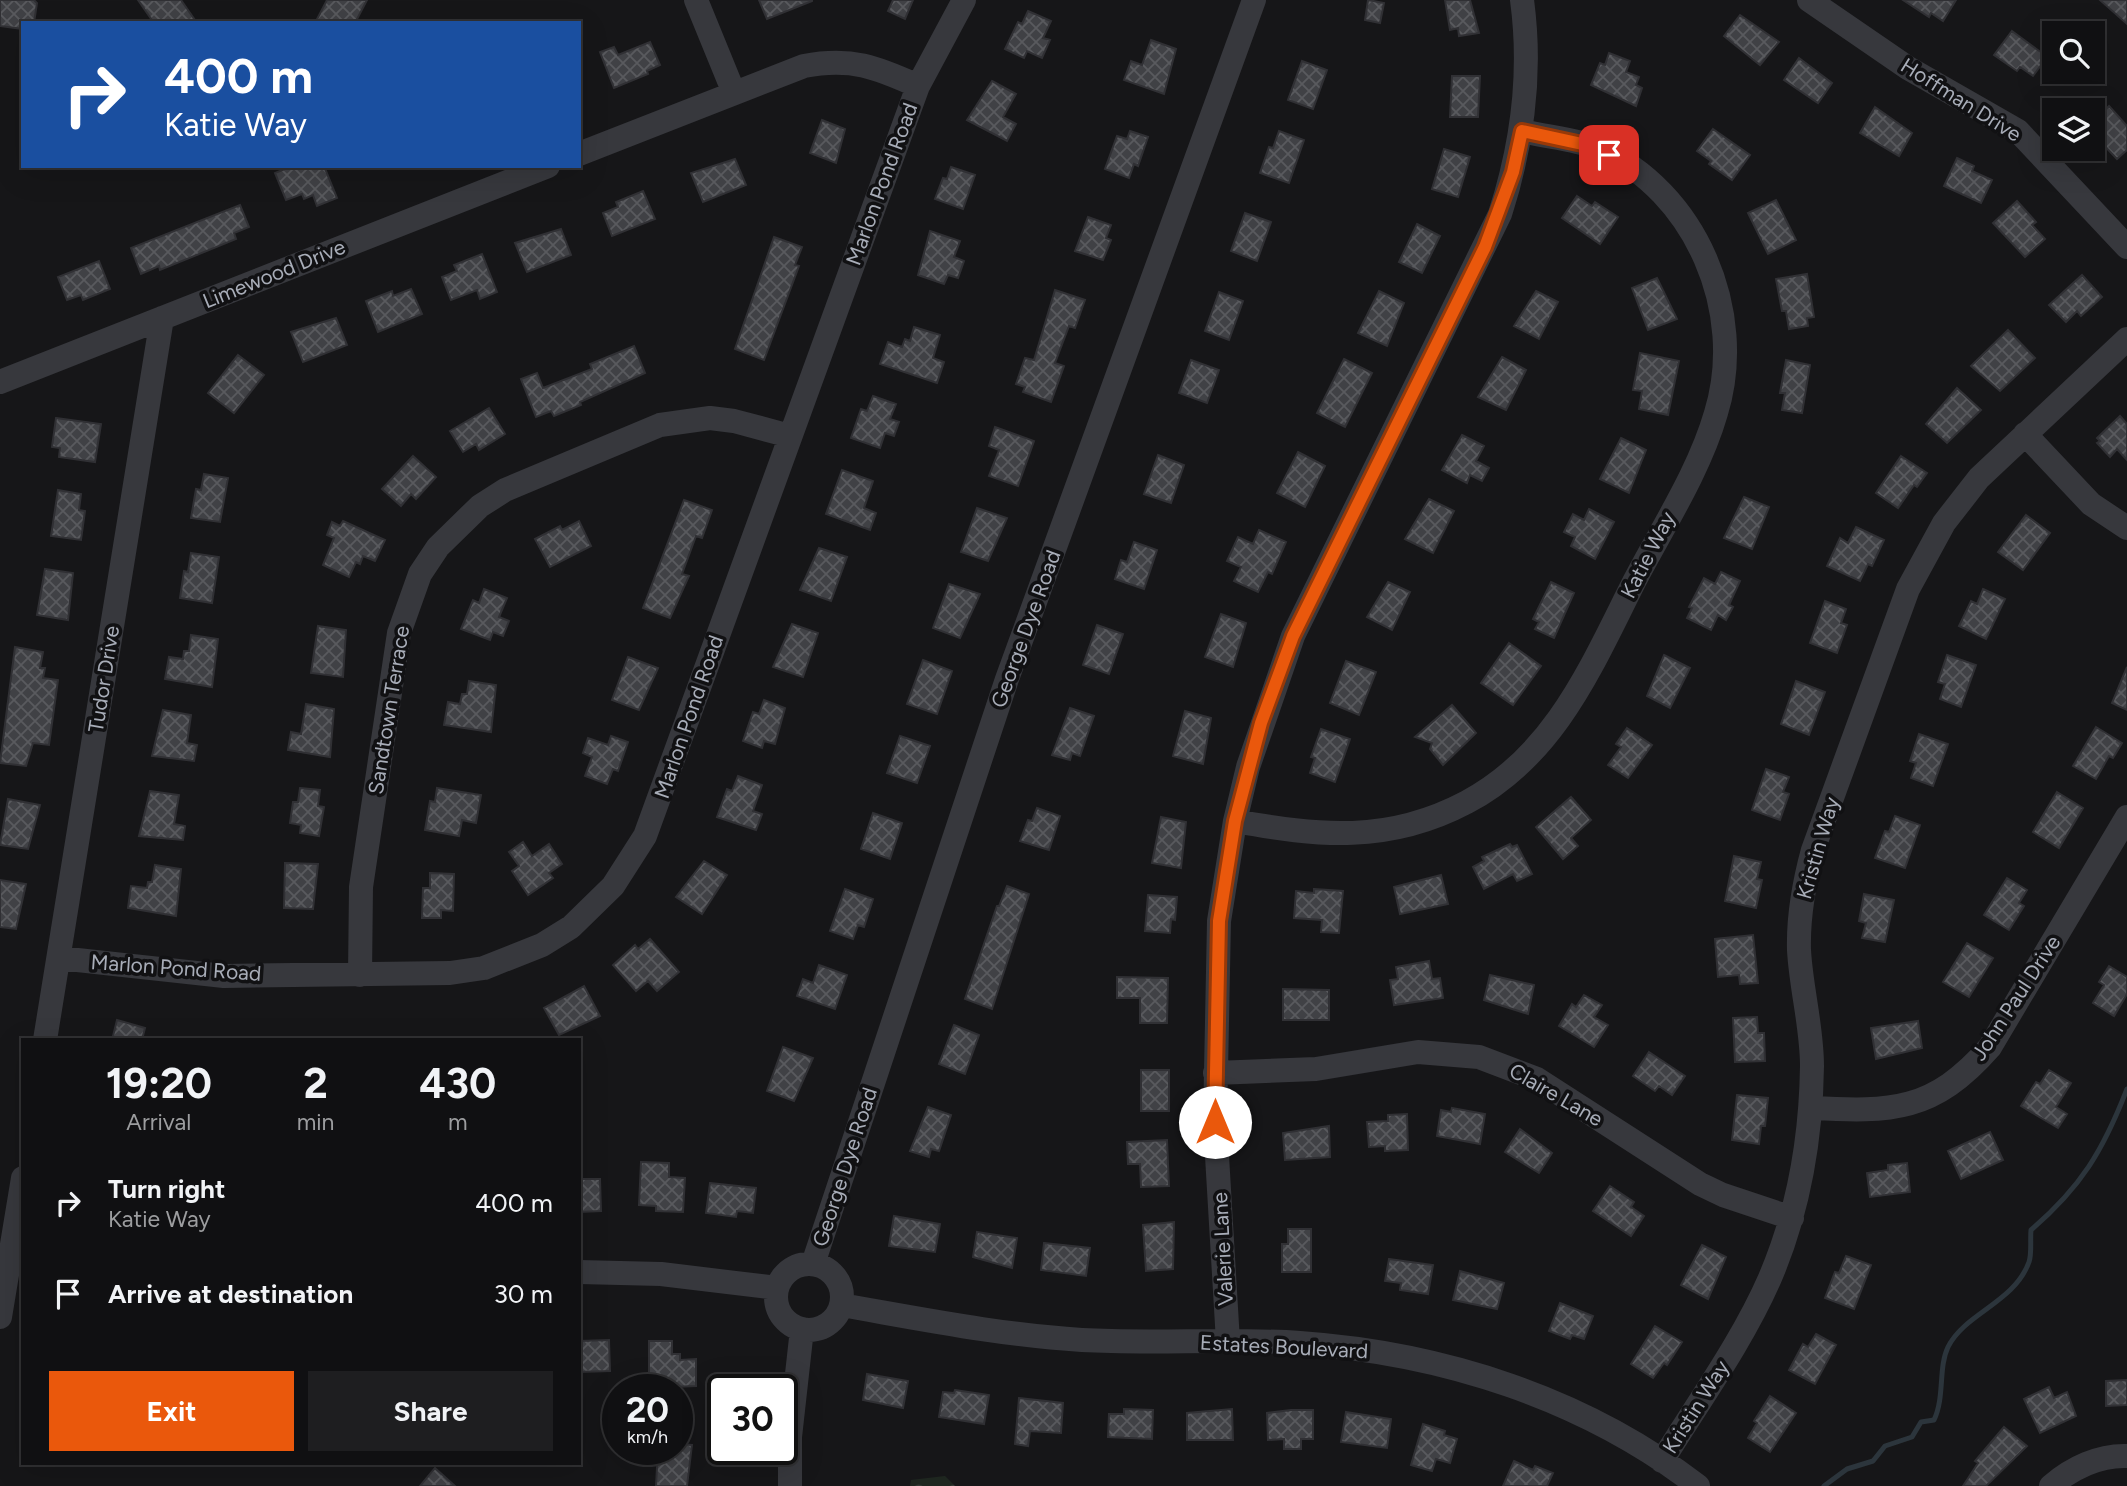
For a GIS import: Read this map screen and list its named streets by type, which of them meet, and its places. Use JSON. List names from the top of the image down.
{
  "streets": {
    "street": [
      "Hoffman Drive",
      "Marlon Pond Road",
      "Limewood Drive",
      "Katie Way",
      "George Dye Road",
      "Tudor Drive",
      "Sandtown Terrace",
      "Kristin Way",
      "John Paul Drive",
      "Claire Lane",
      "Valerie Lane",
      "Estates Boulevard"
    ]
  },
  "crossings": [
    ["Marlon Pond Road", "Tudor Drive"],
    ["Marlon Pond Road", "Sandtown Terrace"],
    ["Limewood Drive", "Tudor Drive"],
    ["Katie Way", "Valerie Lane"],
    ["George Dye Road", "Estates Boulevard"],
    ["Kristin Way", "John Paul Drive"],
    ["Kristin Way", "Claire Lane"],
    ["Kristin Way", "Estates Boulevard"],
    ["Claire Lane", "Valerie Lane"],
    ["Valerie Lane", "Estates Boulevard"]
  ],
  "page": {
    "turn": ["400 m", "Katie Way"],
    "eta": [
      "19:20",
      "Arrival",
      "2",
      "min",
      "430",
      "m"
    ],
    "list": [
      {
        "name": "Turn right",
        "note": "Katie Way",
        "value": "400 m"
      },
      {
        "name": "Arrive at destination",
        "value": "30 m"
      }
    ],
    "buttons": ["Exit", "Share"],
    "speed": "20 km/h",
    "limit": "30"
  }
}
